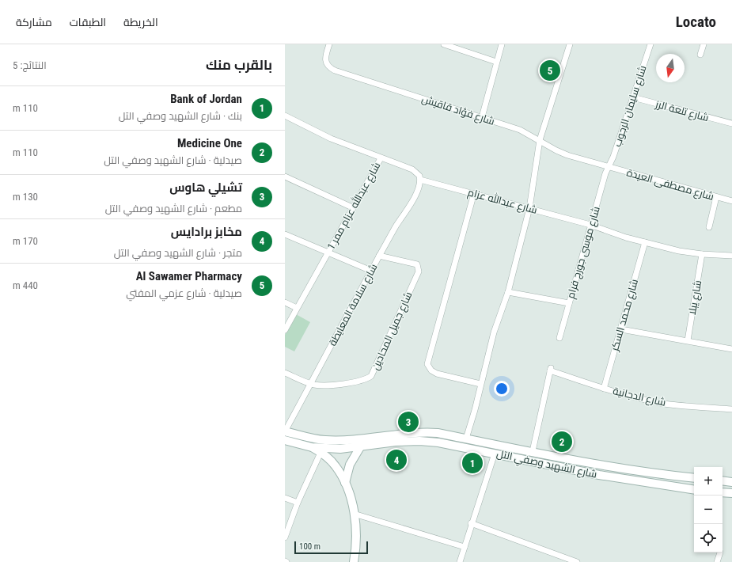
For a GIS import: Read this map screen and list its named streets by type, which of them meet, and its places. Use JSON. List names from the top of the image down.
{
  "streets": {
    "main road": ["شارع الشهيد وصفي التل"],
    "street": [
      "شارع سليمان الرجوب",
      "شارع فؤاد قاقيش",
      "شارع تلعة الرز",
      "شارع مصطفى العيدة",
      "شارع عبدالله عزام",
      "شارع عبدالله عزام ممر 1",
      "شارع موسى جورج فرام",
      "شارع يبلا",
      "شارع سلامة المعايطة",
      "شارع محمد السكر",
      "شارع جميل المحادين",
      "شارع الدجانية"
    ]
  },
  "crossings": [
    ["شارع سليمان الرجوب", "شارع فؤاد قاقيش"],
    ["شارع سليمان الرجوب", "شارع تلعة الرز"],
    ["شارع سليمان الرجوب", "شارع مصطفى العيدة"],
    ["شارع سليمان الرجوب", "شارع موسى جورج فرام"],
    ["شارع فؤاد قاقيش", "شارع مصطفى العيدة"],
    ["شارع فؤاد قاقيش", "شارع موسى جورج فرام"],
    ["شارع مصطفى العيدة", "شارع موسى جورج فرام"],
    ["شارع عبدالله عزام", "شارع موسى جورج فرام"],
    ["شارع عبدالله عزام", "شارع يبلا"],
    ["شارع عبدالله عزام", "شارع سلامة المعايطة"],
    ["شارع عبدالله عزام", "شارع محمد السكر"],
    ["شارع سلامة المعايطة", "شارع جميل المحادين"],
    ["شارع سلامة المعايطة", "شارع الشهيد وصفي التل"],
    ["شارع محمد السكر", "شارع الدجانية"],
    ["شارع الدجانية", "شارع الشهيد وصفي التل"]
  ],
  "scale_bar": "100 m",
  "north": "bottom",
  "page": {
    "header": "Locato",
    "nav": ["الخريطة", "الطبقات", "مشاركة"],
    "heading": ["بالقرب منك", "النتائج: 5"],
    "pins": [
      "5",
      "3",
      "2",
      "4",
      "1"
    ],
    "list": [
      {
        "mark": "1",
        "name": "Bank of Jordan",
        "note": "بنك · شارع الشهيد وصفي التل",
        "value": "110 m"
      },
      {
        "mark": "2",
        "name": "Medicine One",
        "note": "صيدلية · شارع الشهيد وصفي التل",
        "value": "110 m"
      },
      {
        "mark": "3",
        "name": "تشيلي هاوس",
        "note": "مطعم · شارع الشهيد وصفي التل",
        "value": "130 m"
      },
      {
        "mark": "4",
        "name": "مخابز برادايس",
        "note": "متجر · شارع الشهيد وصفي التل",
        "value": "170 m"
      },
      {
        "mark": "5",
        "name": "Al Sawamer Pharmacy",
        "note": "صيدلية · شارع عزمي المفتي",
        "value": "440 m"
      }
    ],
    "map_buttons": ["+", "−"],
    "scale": "100 m"
  }
}
